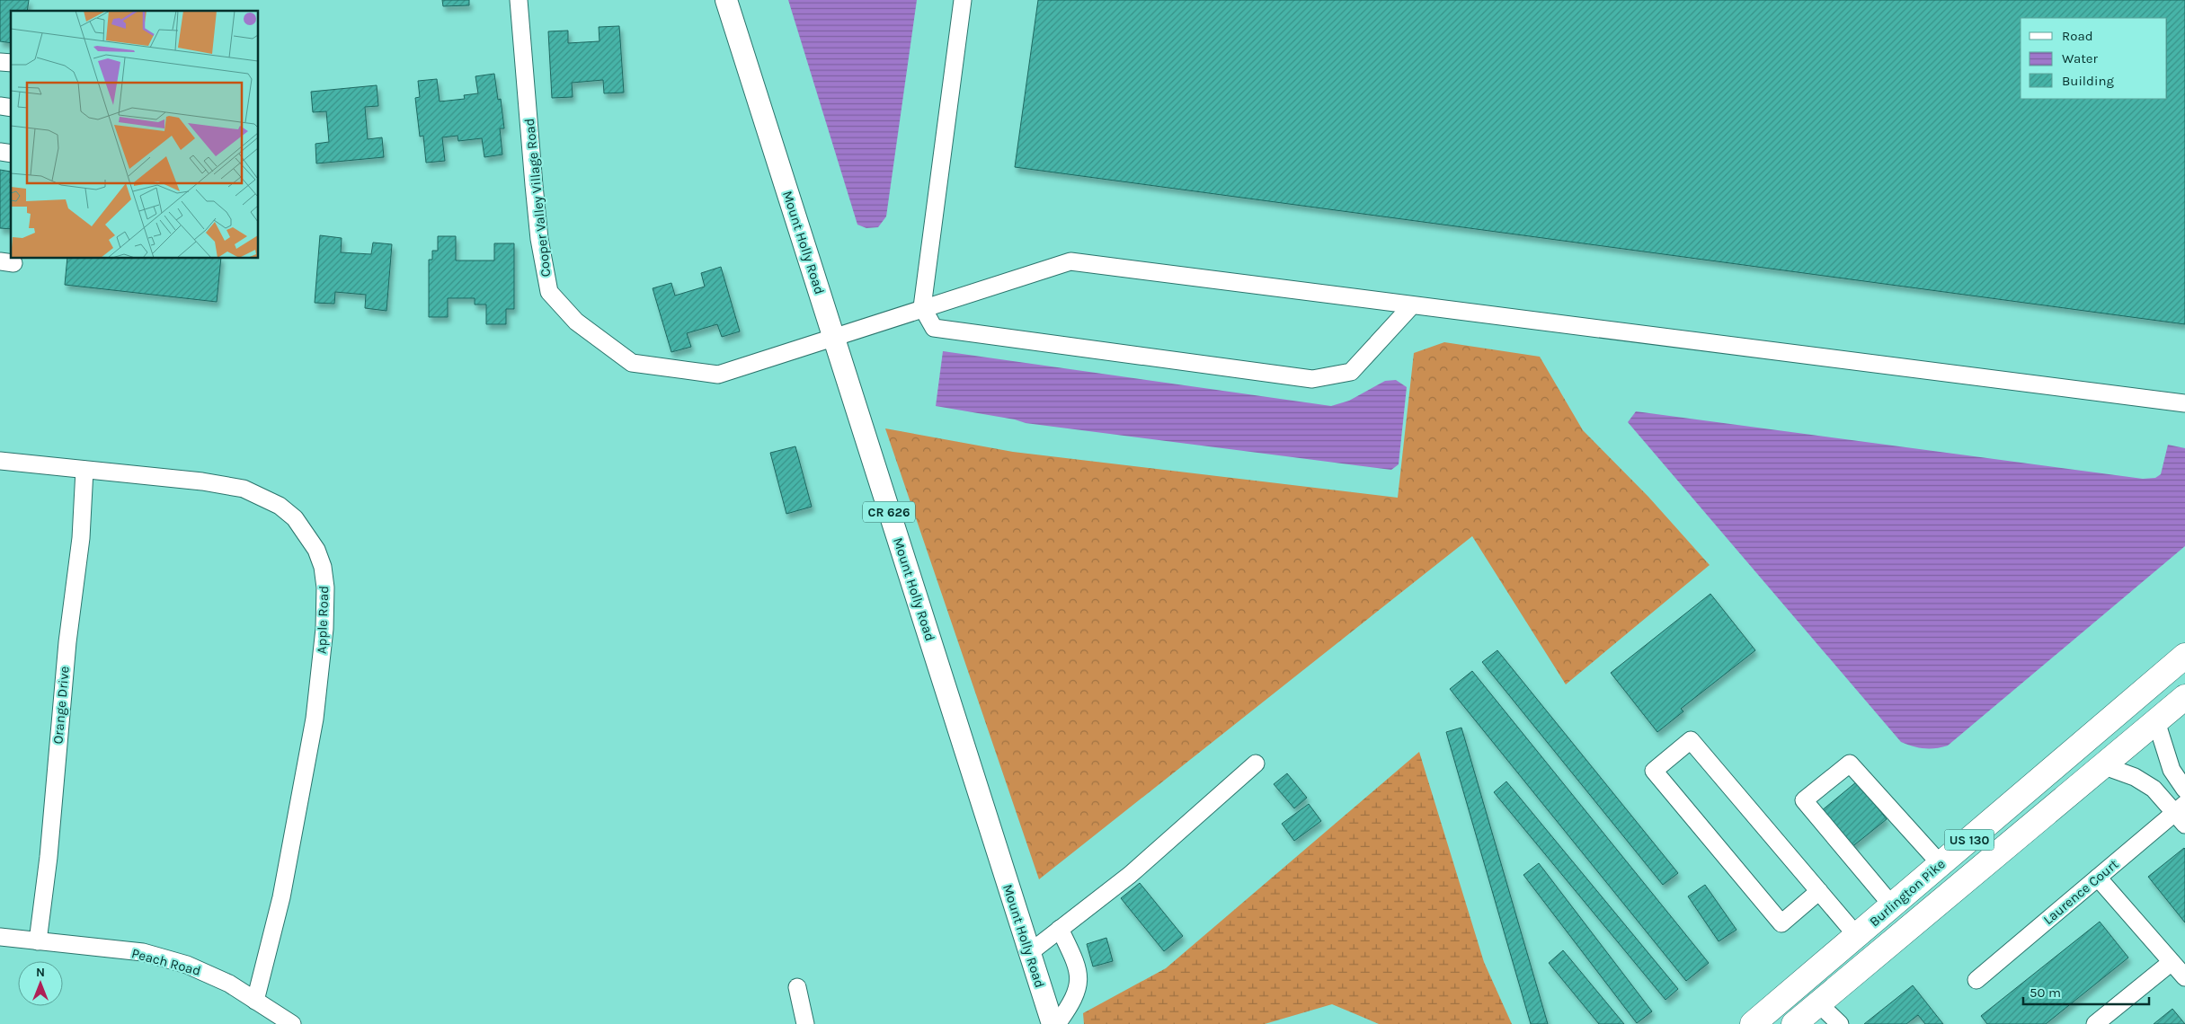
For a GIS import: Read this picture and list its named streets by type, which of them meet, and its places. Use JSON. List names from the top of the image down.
{
  "streets": {
    "highway": ["US 130", "Burlington Pike"],
    "main road": ["Mount Holly Road", "CR 626"],
    "street": [
      "Cooper Valley Village Road",
      "Apple Road",
      "Orange Drive",
      "Laurence Court",
      "Peach Road"
    ]
  },
  "crossings": [
    ["Cooper Valley Village Road", "Mount Holly Road"],
    ["Apple Road", "Orange Drive"],
    ["Apple Road", "Peach Road"],
    ["Orange Drive", "Peach Road"]
  ],
  "legend": ["Road", "Water", "Building"],
  "scale_bar": "50 m",
  "north": "top"
}
